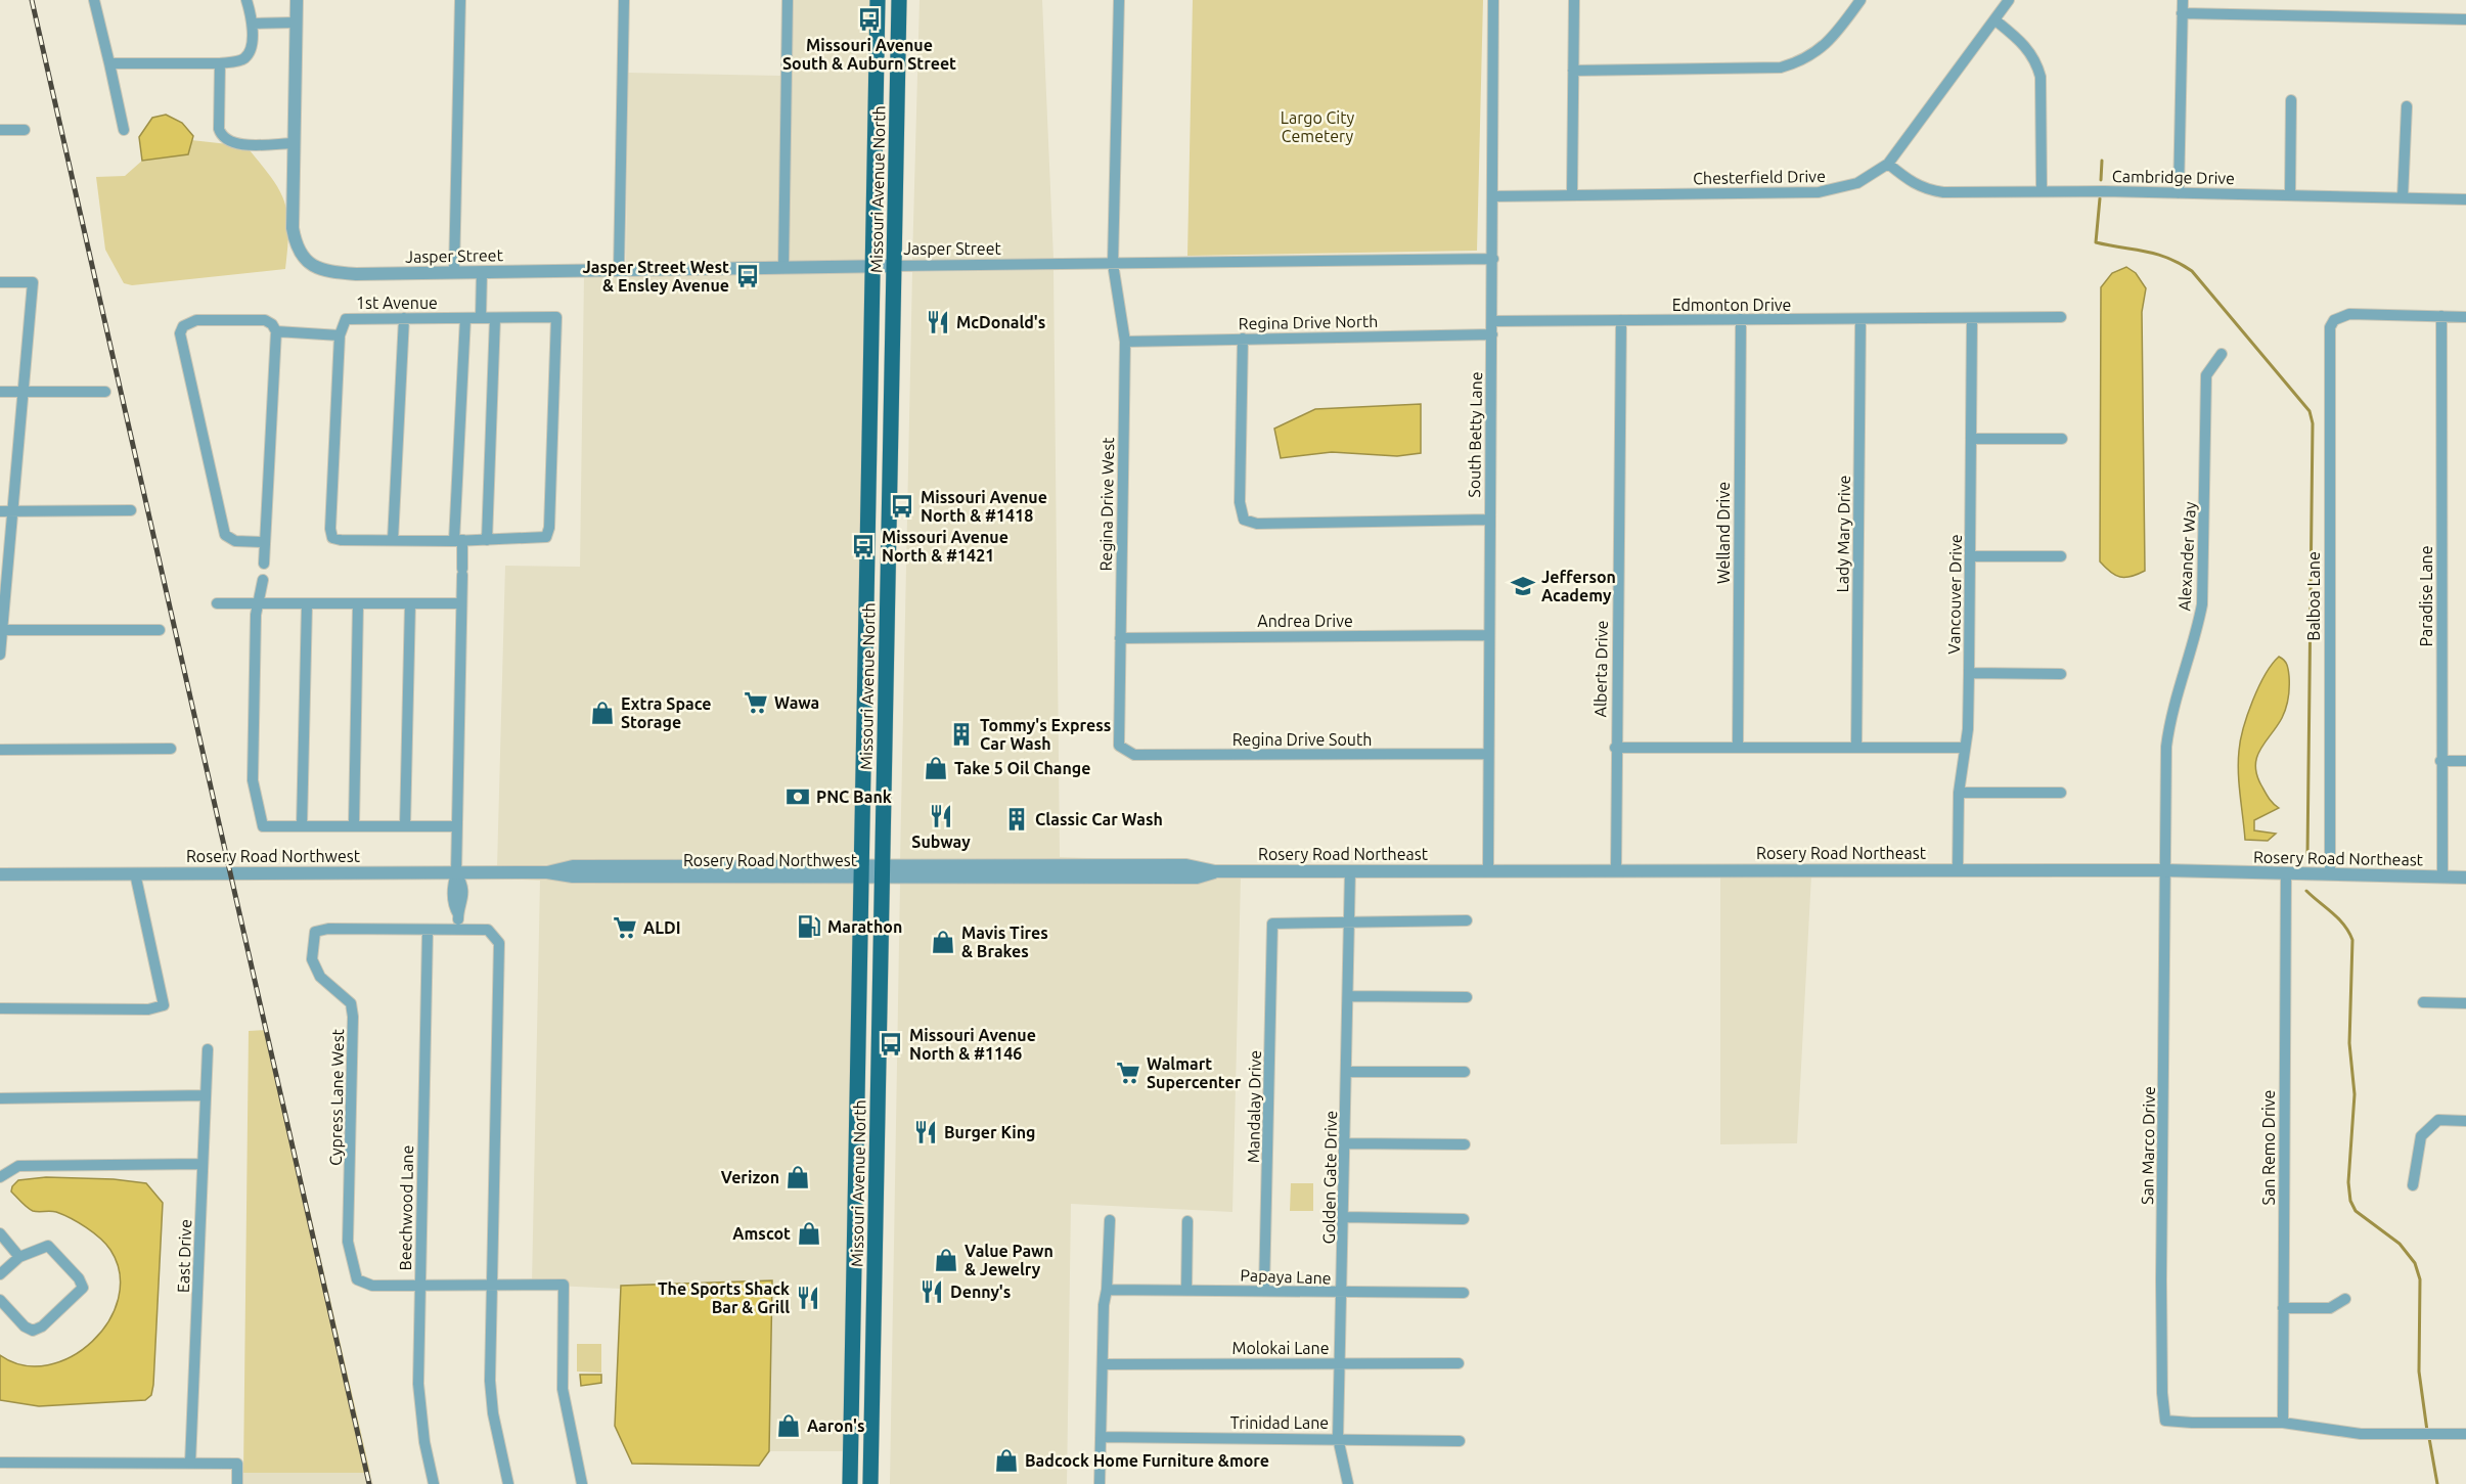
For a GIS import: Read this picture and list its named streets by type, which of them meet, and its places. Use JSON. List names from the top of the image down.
{
  "streets": {
    "main road": ["Missouri Avenue North"],
    "street": [
      "Chesterfield Drive",
      "Cambridge Drive",
      "Jasper Street",
      "1st Avenue",
      "Edmonton Drive",
      "Regina Drive North",
      "South Betty Lane",
      "Regina Drive West",
      "Welland Drive",
      "Lady Mary Drive",
      "Alexander Way",
      "Vancouver Drive",
      "Balboa Lane",
      "Paradise Lane",
      "Andrea Drive",
      "Alberta Drive",
      "Regina Drive South",
      "Rosery Road Northeast",
      "Rosery Road Northwest",
      "Cypress Lane West",
      "Mandalay Drive",
      "San Marco Drive",
      "San Remo Drive",
      "Golden Gate Drive",
      "Beechwood Lane",
      "East Drive",
      "Papaya Lane",
      "Molokai Lane",
      "Trinidad Lane"
    ]
  },
  "crossings": [
    ["Chesterfield Drive", "Cambridge Drive"],
    ["Chesterfield Drive", "South Betty Lane"],
    ["Missouri Avenue North", "Jasper Street"],
    ["Missouri Avenue North", "Rosery Road Northeast"],
    ["Missouri Avenue North", "Rosery Road Northwest"],
    ["Jasper Street", "South Betty Lane"],
    ["Jasper Street", "Regina Drive West"],
    ["Edmonton Drive", "South Betty Lane"],
    ["Edmonton Drive", "Welland Drive"],
    ["Edmonton Drive", "Lady Mary Drive"],
    ["Edmonton Drive", "Vancouver Drive"],
    ["Edmonton Drive", "Alberta Drive"],
    ["Regina Drive North", "South Betty Lane"],
    ["Regina Drive North", "Regina Drive West"],
    ["South Betty Lane", "Andrea Drive"],
    ["South Betty Lane", "Regina Drive South"],
    ["South Betty Lane", "Rosery Road Northeast"],
    ["Regina Drive West", "Andrea Drive"],
    ["Regina Drive West", "Regina Drive South"],
    ["Alexander Way", "Rosery Road Northeast"],
    ["Alexander Way", "San Marco Drive"],
    ["Vancouver Drive", "Rosery Road Northeast"],
    ["Balboa Lane", "Paradise Lane"],
    ["Balboa Lane", "Rosery Road Northeast"],
    ["Paradise Lane", "Rosery Road Northeast"],
    ["Alberta Drive", "Rosery Road Northeast"],
    ["Rosery Road Northeast", "Rosery Road Northwest"],
    ["Rosery Road Northeast", "San Marco Drive"],
    ["Rosery Road Northeast", "San Remo Drive"],
    ["Rosery Road Northeast", "Golden Gate Drive"],
    ["Cypress Lane West", "Beechwood Lane"],
    ["Mandalay Drive", "Golden Gate Drive"],
    ["Mandalay Drive", "Papaya Lane"],
    ["San Marco Drive", "San Remo Drive"],
    ["Golden Gate Drive", "Papaya Lane"],
    ["Golden Gate Drive", "Molokai Lane"],
    ["Golden Gate Drive", "Trinidad Lane"]
  ],
  "parks": ["Largo City Cemetery"],
  "places": {
    "bus stop": [
      "Missouri Avenue South & Auburn Street",
      "Jasper Street West & Ensley Avenue",
      "Missouri Avenue North & #1418",
      "Missouri Avenue North & #1421",
      "Missouri Avenue North & #1146"
    ],
    "restaurant": [
      "McDonald's",
      "Subway",
      "Burger King",
      "Denny's",
      "The Sports Shack Bar & Grill"
    ],
    "school or university": ["Jefferson Academy"],
    "supermarket": ["Wawa", "ALDI", "Walmart Supercenter"],
    "shop": [
      "Extra Space Storage",
      "Take 5 Oil Change",
      "Mavis Tires & Brakes",
      "Verizon",
      "Amscot",
      "Value Pawn & Jewelry",
      "Aaron's",
      "Badcock Home Furniture &more"
    ],
    "building": ["Tommy's Express Car Wash", "Classic Car Wash"],
    "bank": ["PNC Bank"],
    "fuel station": ["Marathon"]
  }
}
